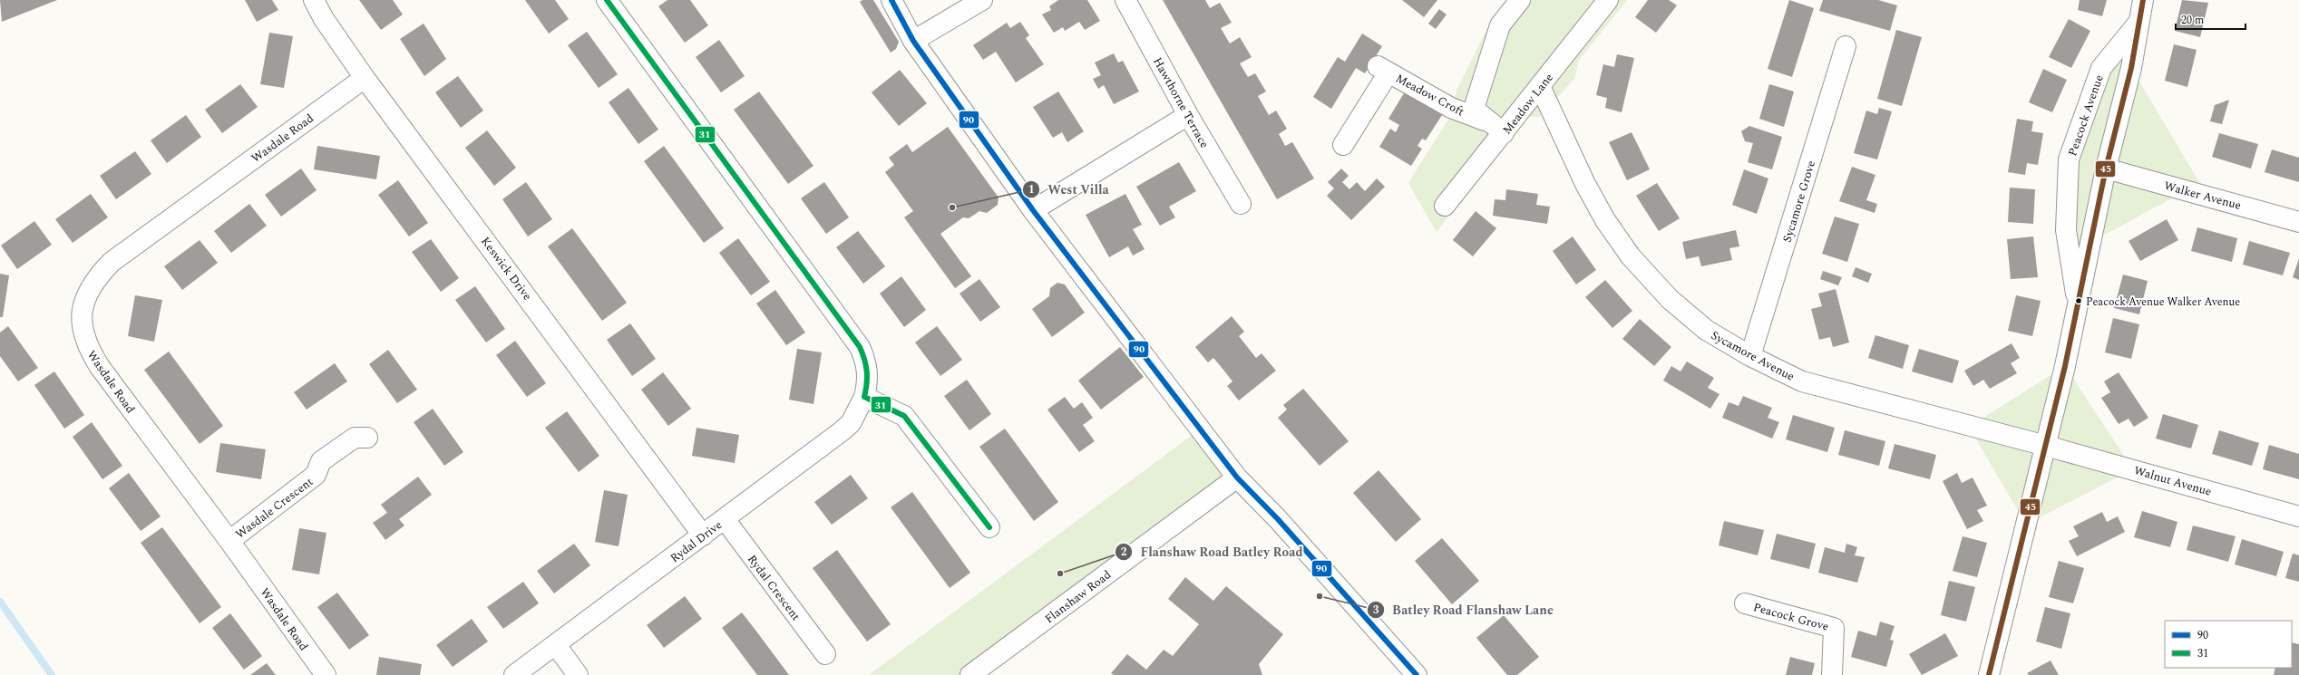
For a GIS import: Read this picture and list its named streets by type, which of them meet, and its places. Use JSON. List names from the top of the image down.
{
  "streets": {
    "street": [
      "Meadow Croft",
      "Hawthorne Terrace",
      "Meadow Lane",
      "Peacock Avenue",
      "Wasdale Road",
      "Walker Avenue",
      "Sycamore Grove",
      "Keswick Drive",
      "Sycamore Avenue",
      "Walnut Avenue",
      "Wasdale Crescent",
      "Rydal Drive",
      "Rydal Crescent",
      "Flanshaw Road",
      "Peacock Grove"
    ]
  },
  "crossings": [
    ["Meadow Croft", "Meadow Lane"],
    ["Meadow Lane", "Sycamore Avenue"],
    ["Peacock Avenue", "Walker Avenue"],
    ["Peacock Avenue", "Sycamore Avenue"],
    ["Peacock Avenue", "Walnut Avenue"],
    ["Wasdale Road", "Keswick Drive"],
    ["Wasdale Road", "Wasdale Crescent"],
    ["Sycamore Grove", "Sycamore Avenue"],
    ["Keswick Drive", "Rydal Drive"],
    ["Sycamore Avenue", "Walnut Avenue"],
    ["Rydal Drive", "Rydal Crescent"]
  ],
  "places": [
    "West Villa",
    "Peacock Avenue Walker Avenue",
    "Flanshaw Road Batley Road",
    "Batley Road Flanshaw Lane"
  ],
  "lines": ["transit line 90", "transit line 31", "transit line 45"],
  "legend": ["90", "31"],
  "scale_bar": "20 m"
}
